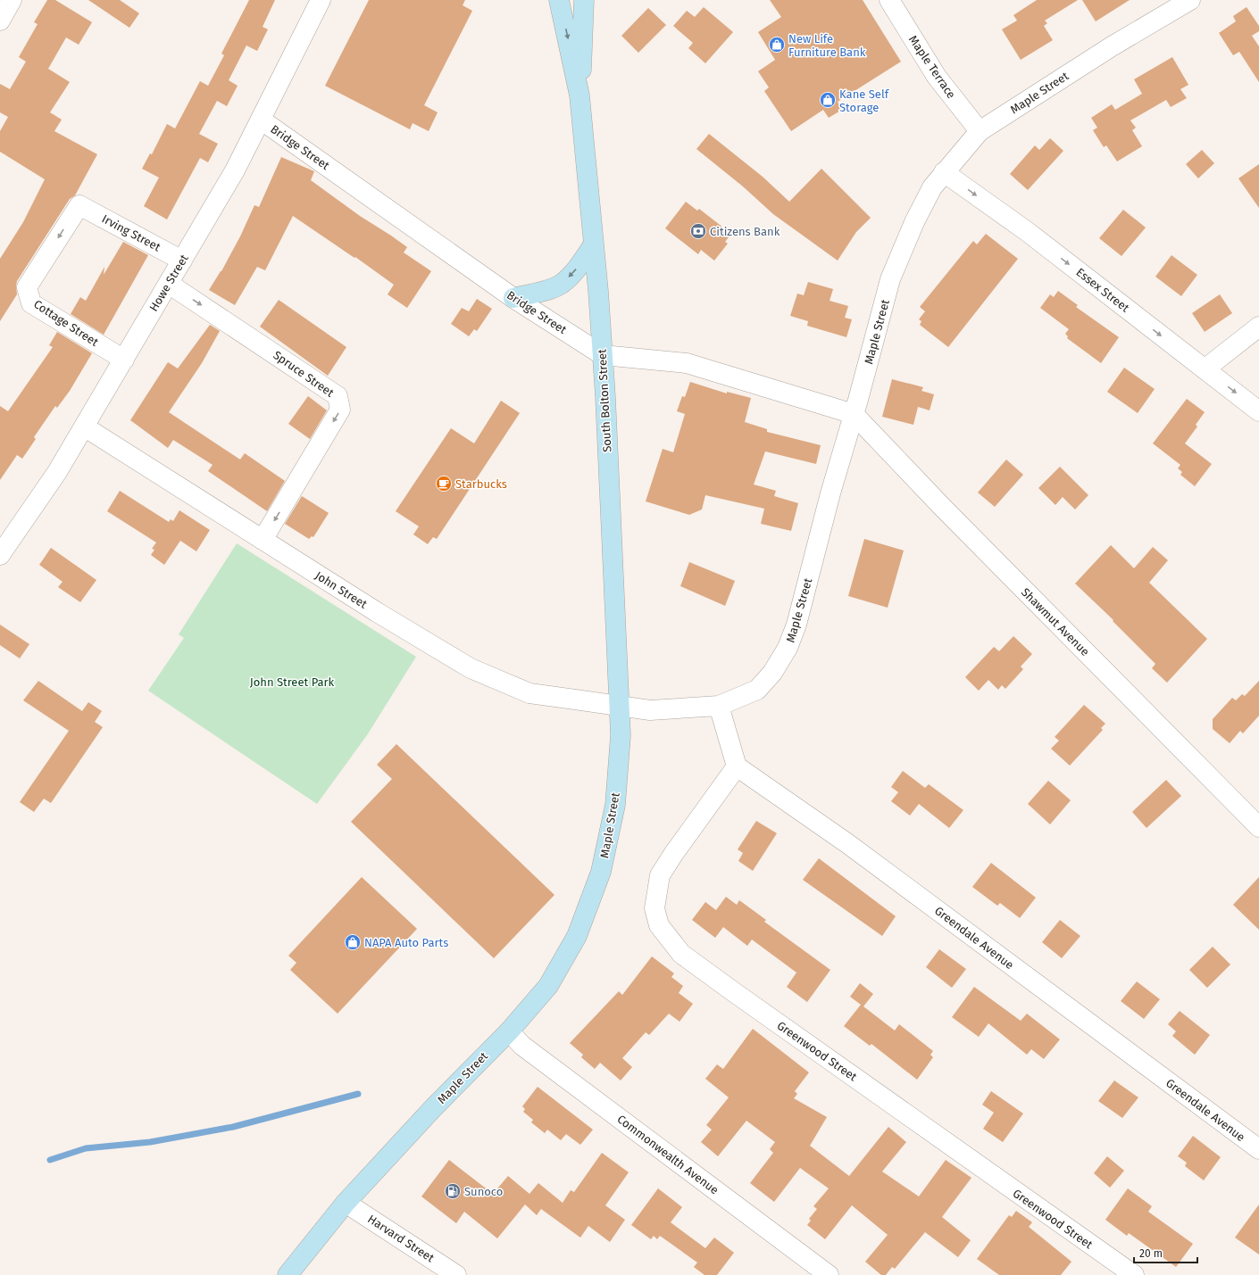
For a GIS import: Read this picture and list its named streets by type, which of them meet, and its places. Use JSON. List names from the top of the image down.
{
  "streets": {
    "main road": ["Maple Street", "South Bolton Street"],
    "street": [
      "Maple Terrace",
      "Bridge Street",
      "Irving Street",
      "Howe Street",
      "Essex Street",
      "Cottage Street",
      "Spruce Street",
      "John Street",
      "Shawmut Avenue",
      "Greendale Avenue",
      "Greenwood Street",
      "Commonwealth Avenue",
      "Harvard Street"
    ]
  },
  "crossings": [
    ["Maple Terrace", "Maple Street"],
    ["Maple Street", "Bridge Street"],
    ["Maple Street", "Essex Street"],
    ["Maple Street", "South Bolton Street"],
    ["Maple Street", "John Street"],
    ["Maple Street", "Shawmut Avenue"],
    ["Maple Street", "Commonwealth Avenue"],
    ["Maple Street", "Harvard Street"],
    ["Bridge Street", "Howe Street"],
    ["Bridge Street", "South Bolton Street"],
    ["Bridge Street", "Shawmut Avenue"],
    ["Irving Street", "Howe Street"],
    ["Irving Street", "Cottage Street"],
    ["Howe Street", "Cottage Street"],
    ["Howe Street", "Spruce Street"],
    ["Howe Street", "John Street"],
    ["Spruce Street", "John Street"],
    ["South Bolton Street", "John Street"],
    ["Greendale Avenue", "Greenwood Street"]
  ],
  "one_way": ["Essex Street"],
  "parks": ["John Street Park"],
  "places": {
    "shop": ["New Life Furniture Bank", "Kane Self Storage", "NAPA Auto Parts"],
    "bank": ["Citizens Bank"],
    "cafe": ["Starbucks"],
    "fuel station": ["Sunoco"]
  },
  "scale_bar": "20 m"
}
